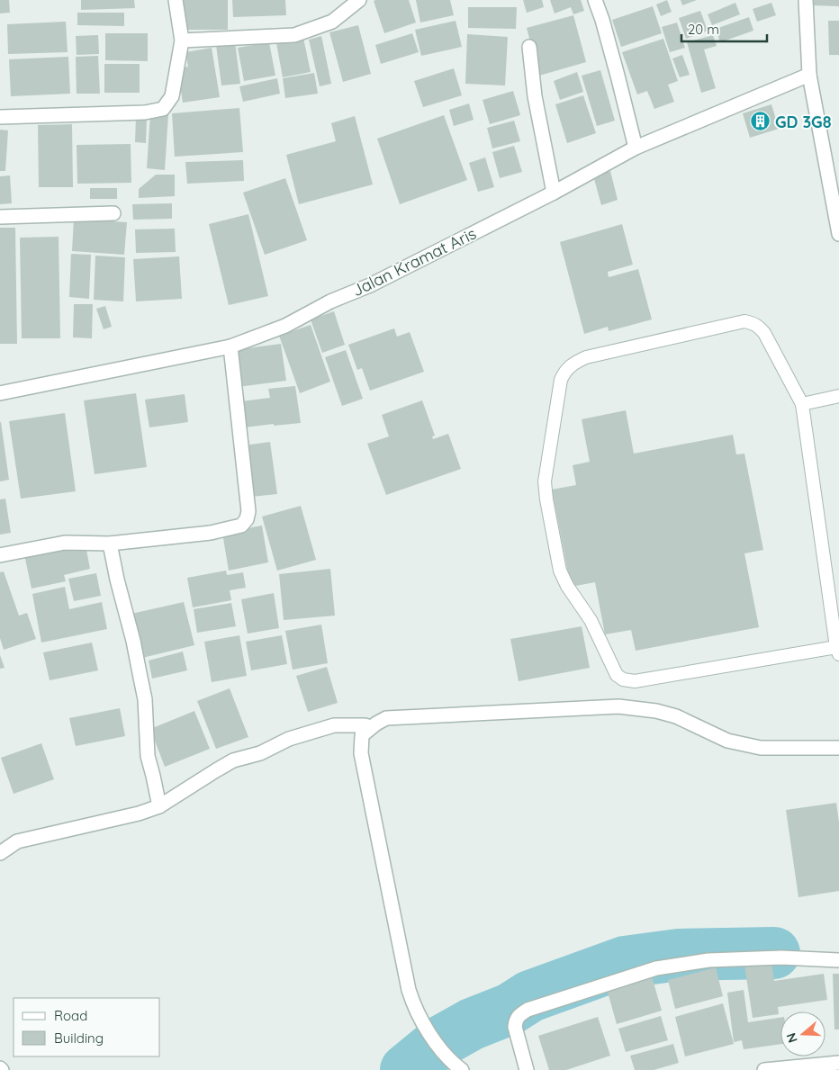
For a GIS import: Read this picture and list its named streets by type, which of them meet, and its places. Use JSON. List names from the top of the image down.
{
  "streets": {
    "street": ["Jalan Kramat Aris"]
  },
  "places": {
    "building": ["GD 3G8"]
  },
  "legend": ["Road", "Building"],
  "scale_bar": "20 m",
  "north": "left"
}
